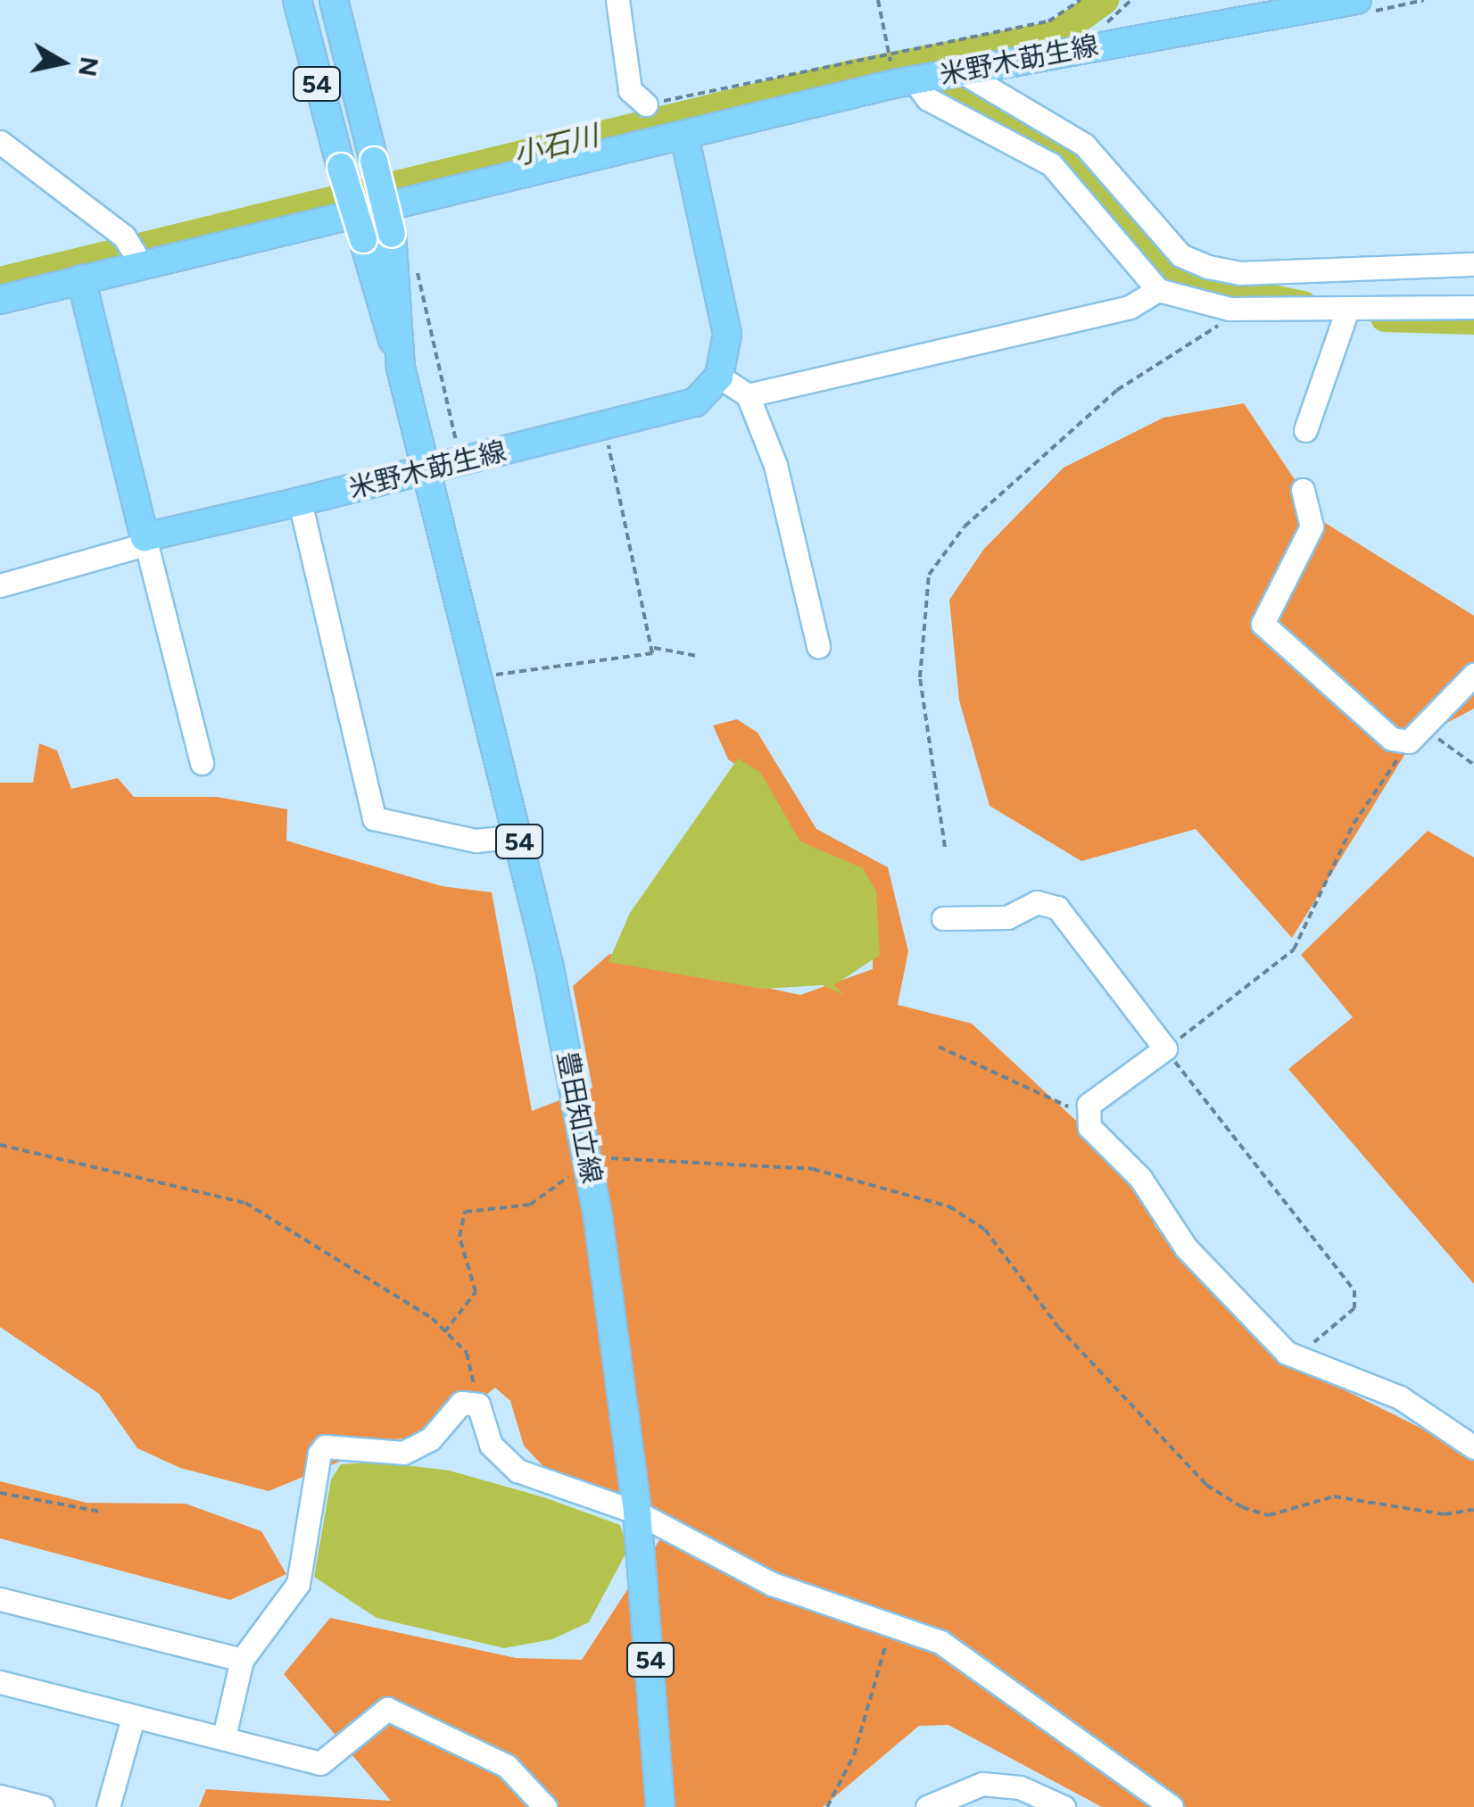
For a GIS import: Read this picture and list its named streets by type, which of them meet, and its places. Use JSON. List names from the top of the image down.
{
  "streets": {
    "main road": ["米野木莇生線", "54", "豊田知立線"]
  },
  "crossings": [
    ["米野木莇生線", "豊田知立線"]
  ],
  "water": ["小石川"],
  "north": "right"
}
